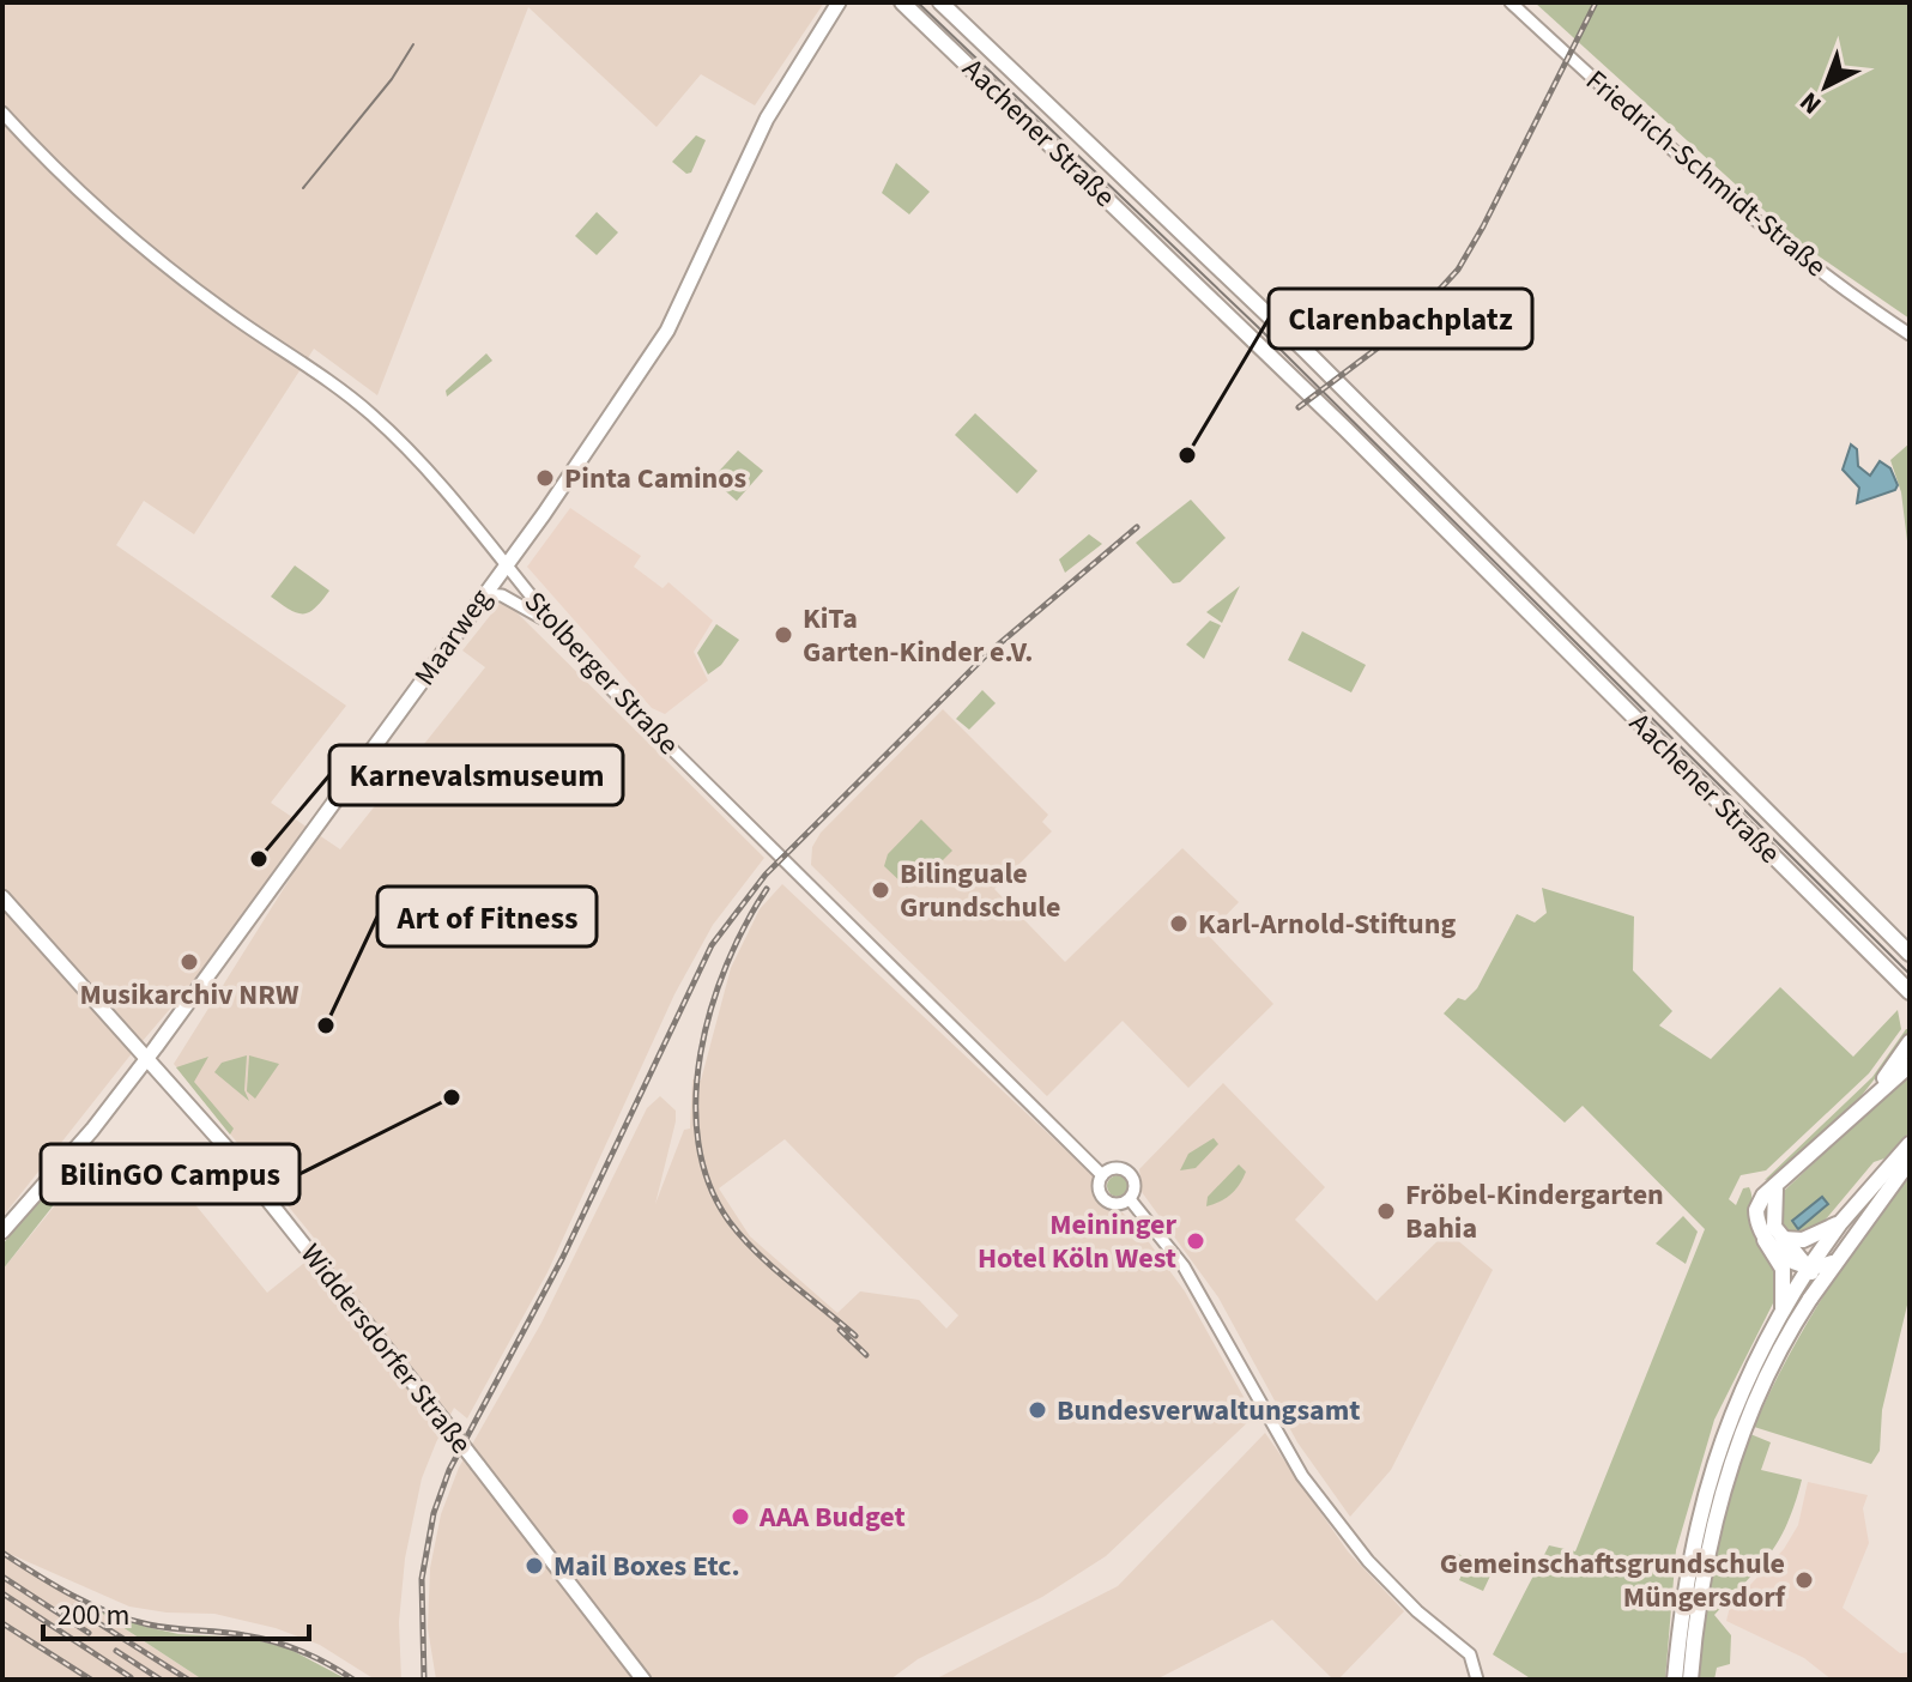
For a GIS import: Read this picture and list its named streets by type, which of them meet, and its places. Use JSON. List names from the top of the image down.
{
  "streets": {
    "main road": ["Aachener Straße", "Maarweg", "Widdersdorfer Straße"],
    "street": ["Friedrich-Schmidt-Straße", "Stolberger Straße"]
  },
  "crossings": [
    ["Maarweg", "Stolberger Straße"],
    ["Maarweg", "Widdersdorfer Straße"]
  ],
  "places": [
    "Clarenbachplatz",
    "Pinta Caminos",
    "KiTa Garten-Kinder e.V.",
    "Karnevalsmuseum",
    "Bilinguale Grundschule",
    "Karl-Arnold-Stiftung",
    "Musikarchiv NRW",
    "Art of Fitness",
    "BilinGO Campus",
    "Fröbel-Kindergarten Bahia",
    "Meininger Hotel Köln West",
    "Bundesverwaltungsamt",
    "AAA Budget",
    "Mail Boxes Etc.",
    "Gemeinschaftsgrundschule Müngersdorf"
  ],
  "scale_bar": "200 m",
  "north": "bottom left"
}
